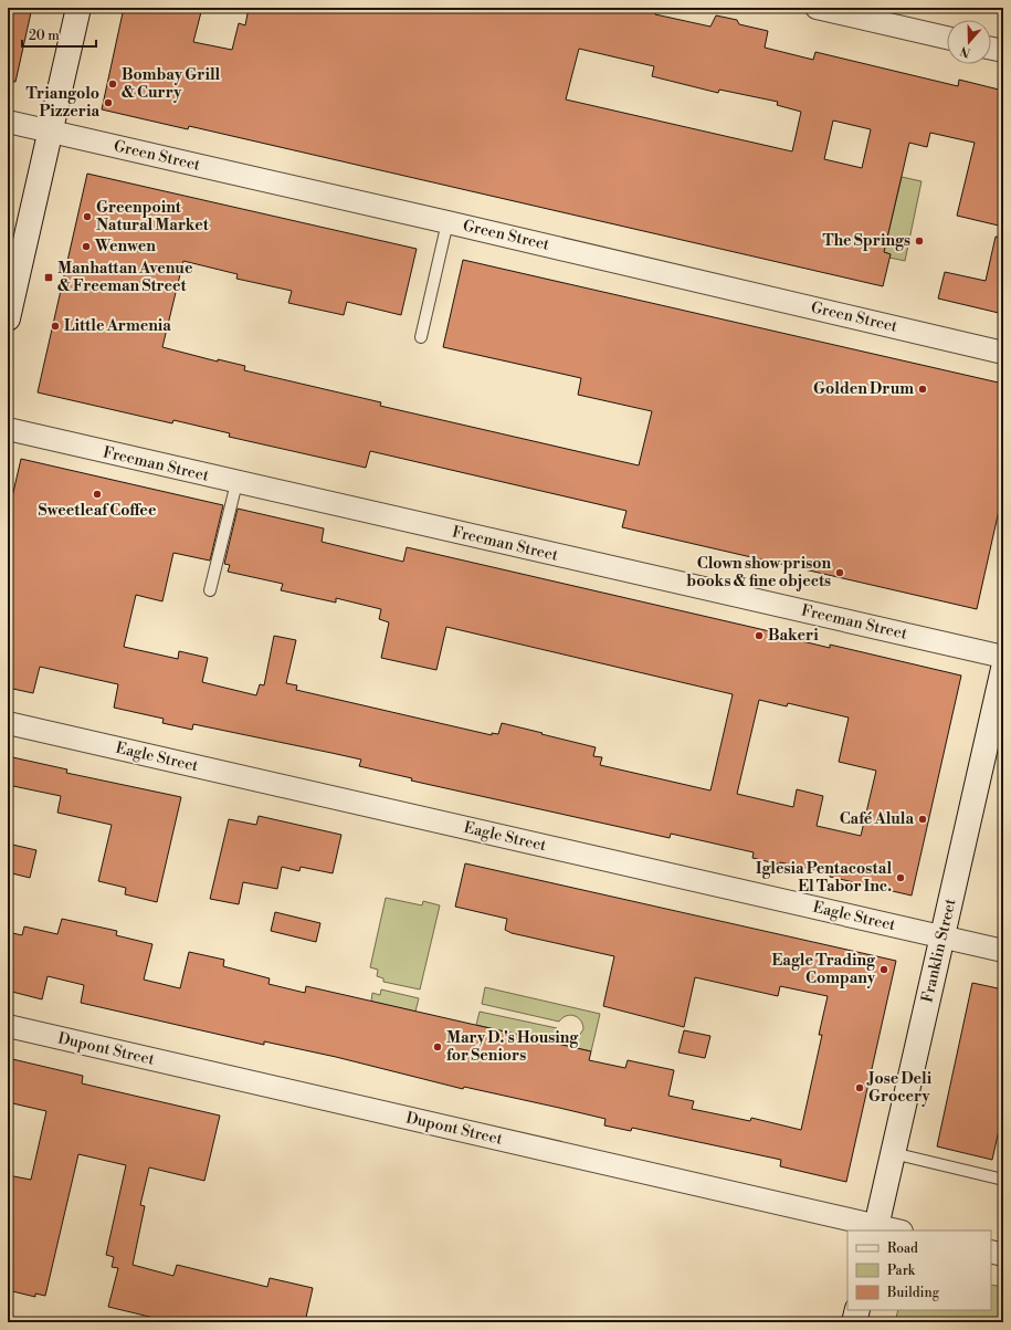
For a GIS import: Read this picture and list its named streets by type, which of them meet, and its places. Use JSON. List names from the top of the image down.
{
  "streets": {
    "street": [
      "Green Street",
      "Freeman Street",
      "Eagle Street",
      "Franklin Street",
      "Dupont Street"
    ]
  },
  "crossings": [
    ["Eagle Street", "Franklin Street"],
    ["Franklin Street", "Dupont Street"]
  ],
  "places": {
    "other": [
      "Bombay Grill & Curry",
      "Triangolo Pizzeria",
      "Greenpoint Natural Market",
      "The Springs",
      "Wenwen",
      "Little Armenia",
      "Golden Drum",
      "Sweetleaf Coffee",
      "Clown show prison books & fine objects",
      "Bakeri",
      "Café Alula",
      "Iglesia Pentacostal El Tabor Inc.",
      "Eagle Trading Company",
      "Mary D.'s Housing for Seniors",
      "Jose Deli Grocery"
    ],
    "transit": ["Manhattan Avenue & Freeman Street"]
  },
  "legend": ["Road", "Park", "Building"],
  "scale_bar": "20 m",
  "north": "bottom"
}
